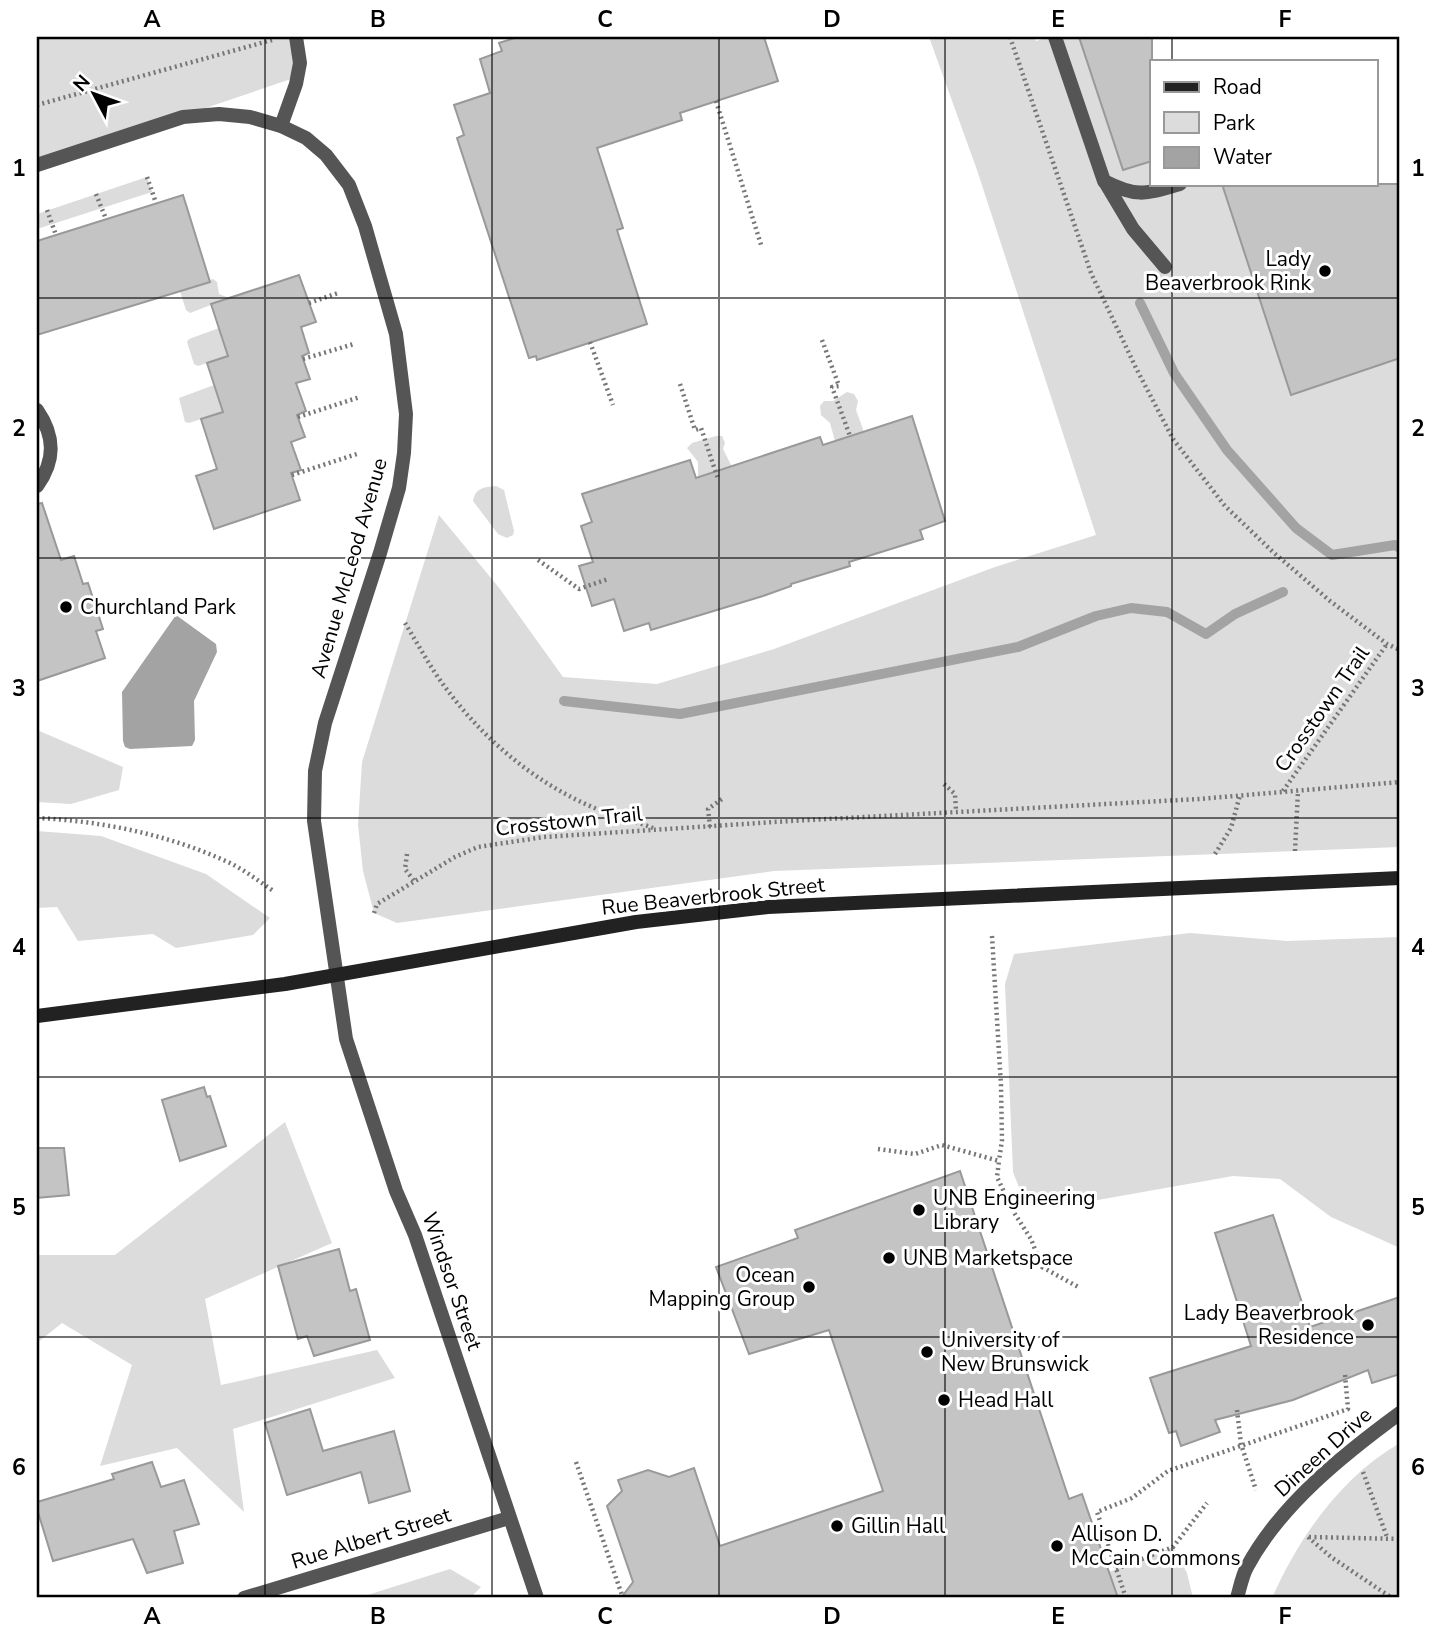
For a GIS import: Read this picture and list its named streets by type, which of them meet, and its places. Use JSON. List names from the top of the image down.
{
  "streets": {
    "street": [
      "Avenue McLeod Avenue",
      "Rue Beaverbrook Street",
      "Windsor Street",
      "Dineen Drive",
      "Rue Albert Street"
    ],
    "path": ["Crosstown Trail"]
  },
  "crossings": [
    ["Avenue McLeod Avenue", "Rue Beaverbrook Street"],
    ["Avenue McLeod Avenue", "Windsor Street"],
    ["Rue Beaverbrook Street", "Windsor Street"],
    ["Windsor Street", "Rue Albert Street"]
  ],
  "places": [
    "Lady Beaverbrook Rink",
    "Churchland Park",
    "UNB Engineering Library",
    "UNB Marketspace",
    "Ocean Mapping Group",
    "Lady Beaverbrook Residence",
    "University of New Brunswick",
    "Head Hall",
    "Gillin Hall",
    "Allison D. McCain Commons"
  ],
  "legend": ["Road", "Park", "Water"],
  "north": "top left",
  "grid": {
    "columns": [
      "A",
      "B",
      "C",
      "D",
      "E",
      "F"
    ],
    "rows": [
      "1",
      "2",
      "3",
      "4",
      "5",
      "6"
    ]
  }
}
